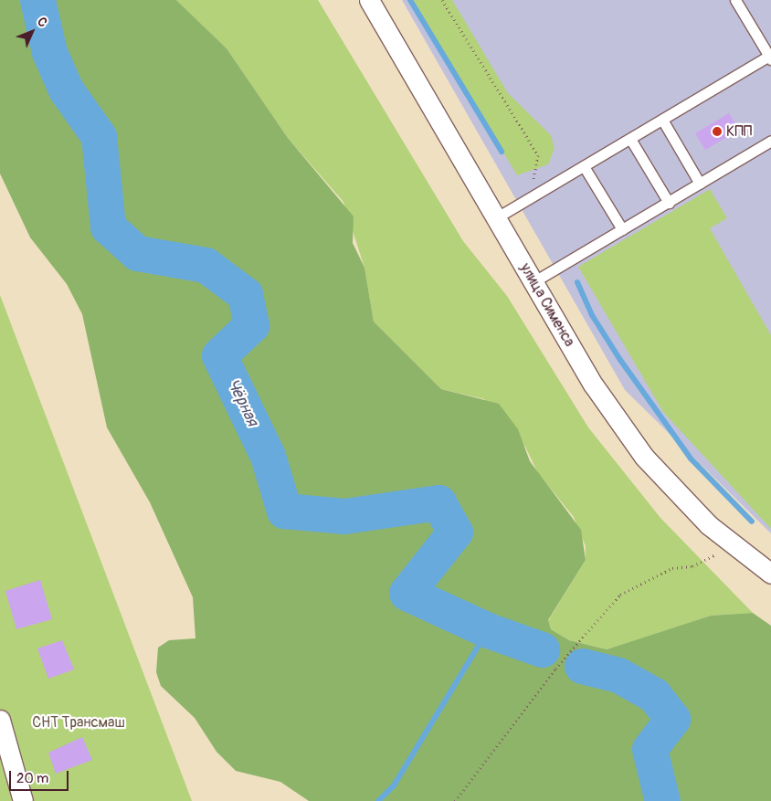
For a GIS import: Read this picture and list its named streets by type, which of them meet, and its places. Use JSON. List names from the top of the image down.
{
  "streets": {
    "street": ["улица Сименса"]
  },
  "water": ["Чёрная"],
  "parks": ["СНТ Трансмаш"],
  "places": ["КПП"],
  "scale_bar": "20 m",
  "north": "top right"
}
